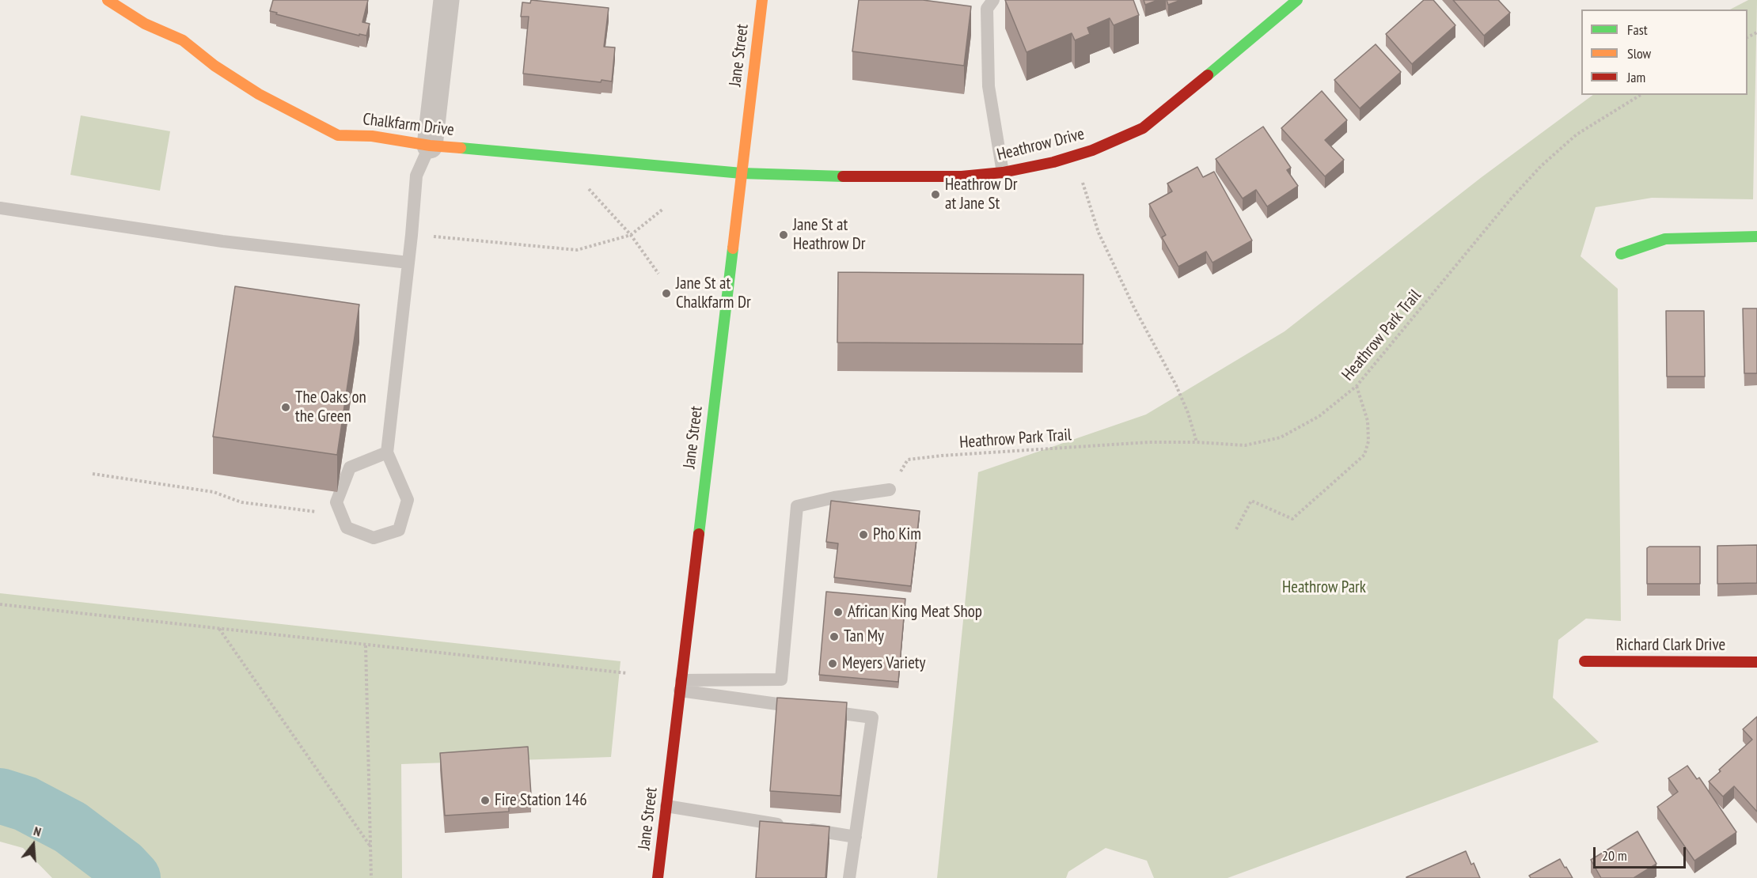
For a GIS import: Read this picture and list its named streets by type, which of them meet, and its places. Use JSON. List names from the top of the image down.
{
  "streets": {
    "street": [
      "Jane Street",
      "Chalkfarm Drive",
      "Heathrow Drive",
      "Richard Clark Drive"
    ],
    "path": ["Heathrow Park Trail"]
  },
  "crossings": [
    ["Jane Street", "Chalkfarm Drive"],
    ["Jane Street", "Heathrow Drive"],
    ["Chalkfarm Drive", "Heathrow Drive"]
  ],
  "parks": ["Heathrow Park"],
  "places": [
    "Heathrow Dr at Jane St",
    "Jane St at Heathrow Dr",
    "Jane St at Chalkfarm Dr",
    "The Oaks on the Green",
    "Pho Kim",
    "African King Meat Shop",
    "Tan My",
    "Meyers Variety",
    "Fire Station 146"
  ],
  "legend": ["Fast", "Slow", "Jam"],
  "scale_bar": "20 m",
  "north": "top"
}
